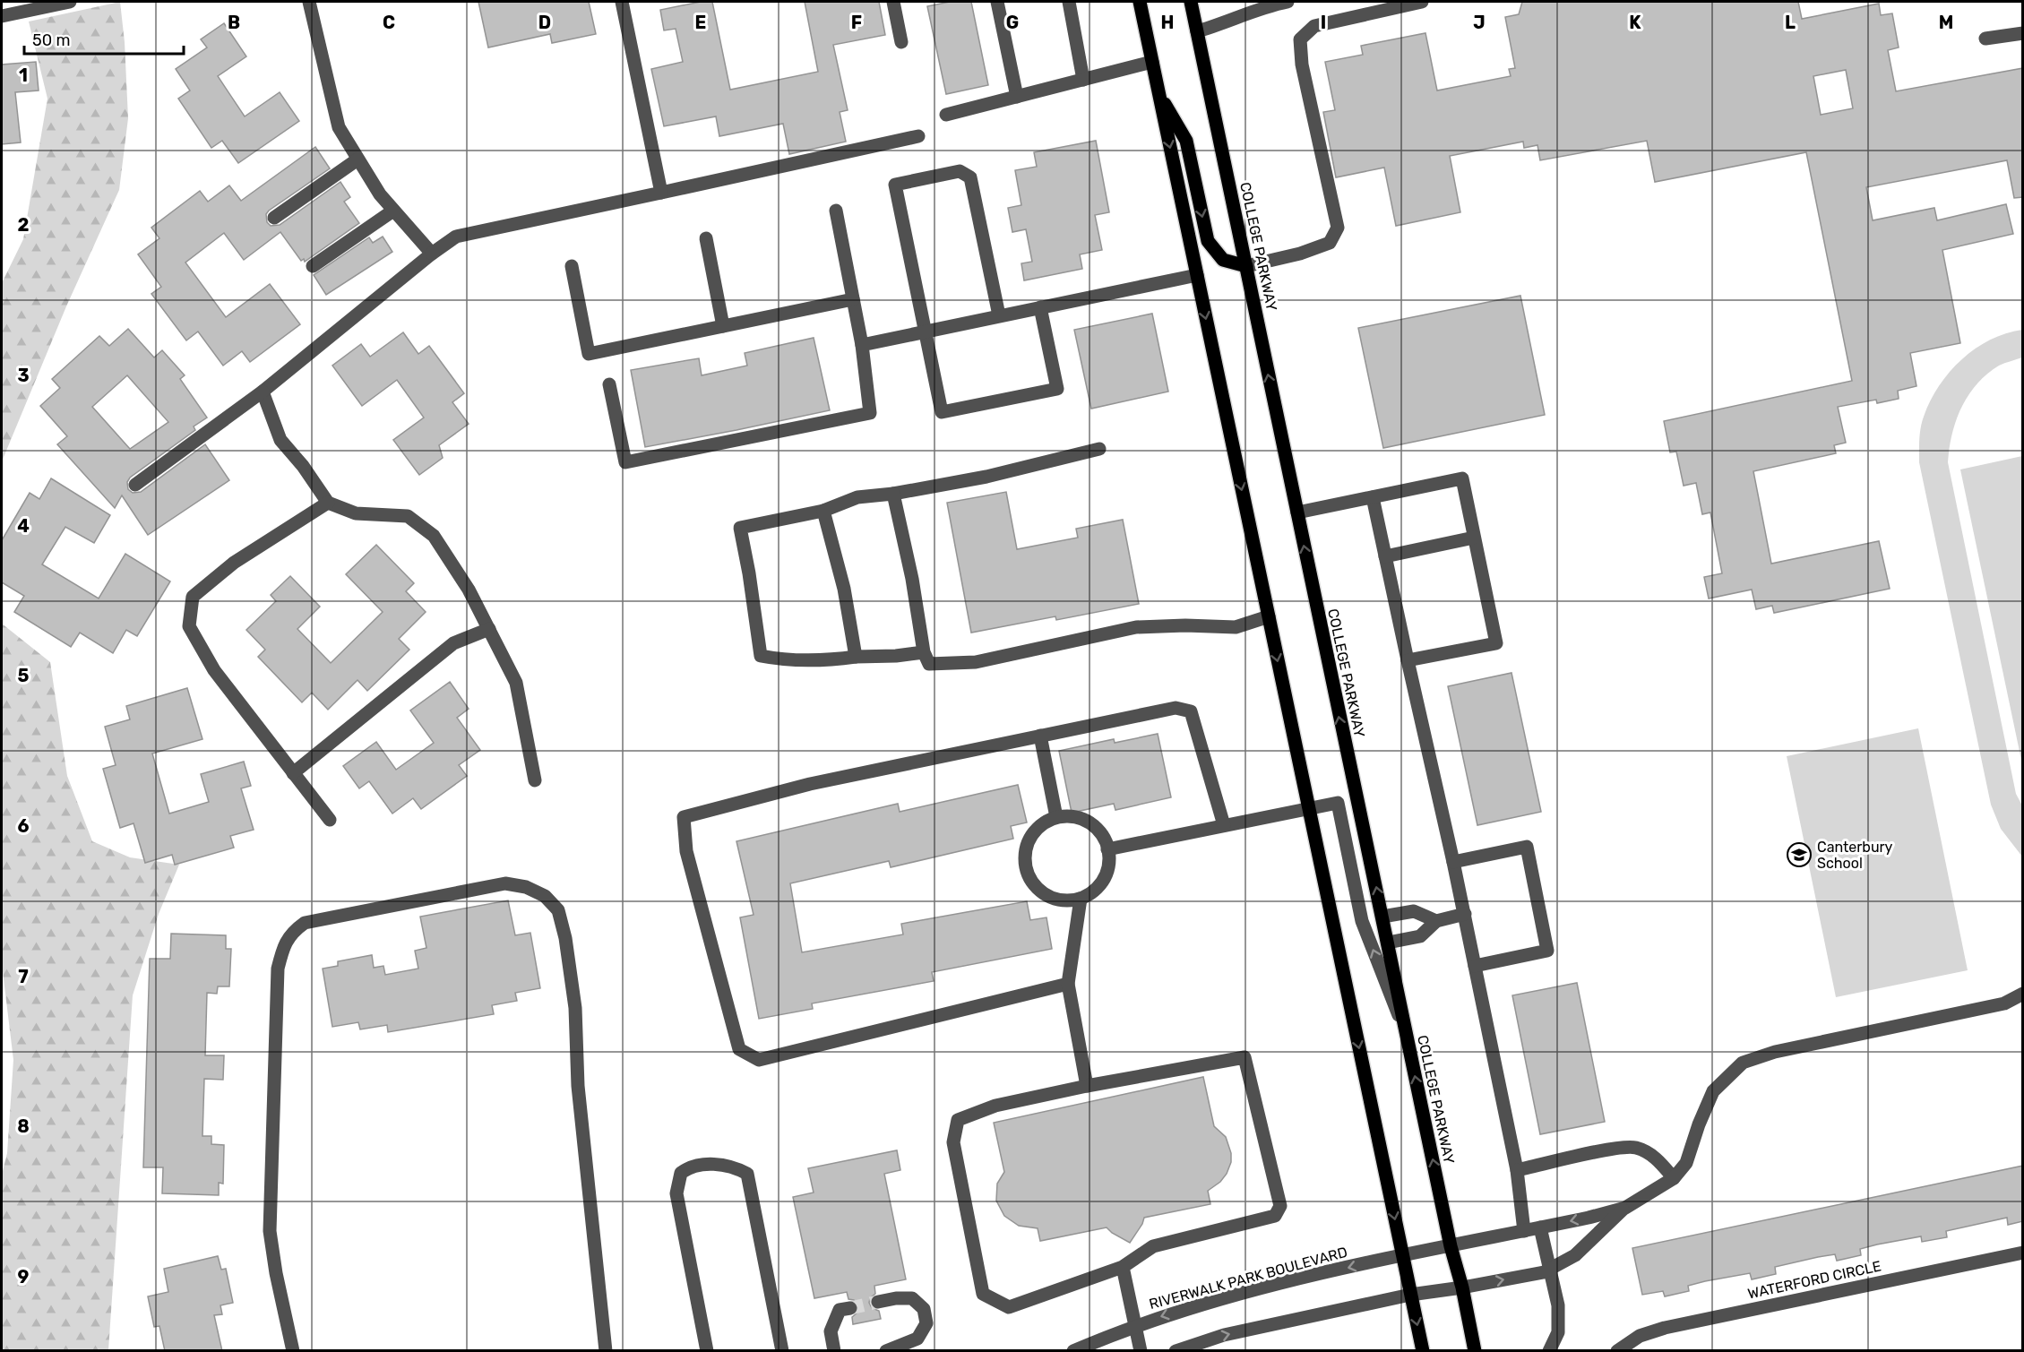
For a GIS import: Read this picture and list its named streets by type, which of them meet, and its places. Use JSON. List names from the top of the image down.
{
  "streets": {
    "main road": ["COLLEGE PARKWAY"],
    "street": ["RIVERWALK PARK BOULEVARD", "WATERFORD CIRCLE"]
  },
  "crossings": [
    ["COLLEGE PARKWAY", "RIVERWALK PARK BOULEVARD"]
  ],
  "places": {
    "school or university": ["Canterbury School"]
  },
  "scale_bar": "50 m",
  "grid": {
    "columns": [
      "B",
      "C",
      "D",
      "E",
      "F",
      "G",
      "H",
      "I",
      "J",
      "K",
      "L",
      "M"
    ],
    "rows": [
      "1",
      "2",
      "3",
      "4",
      "5",
      "6",
      "7",
      "8",
      "9"
    ]
  }
}
